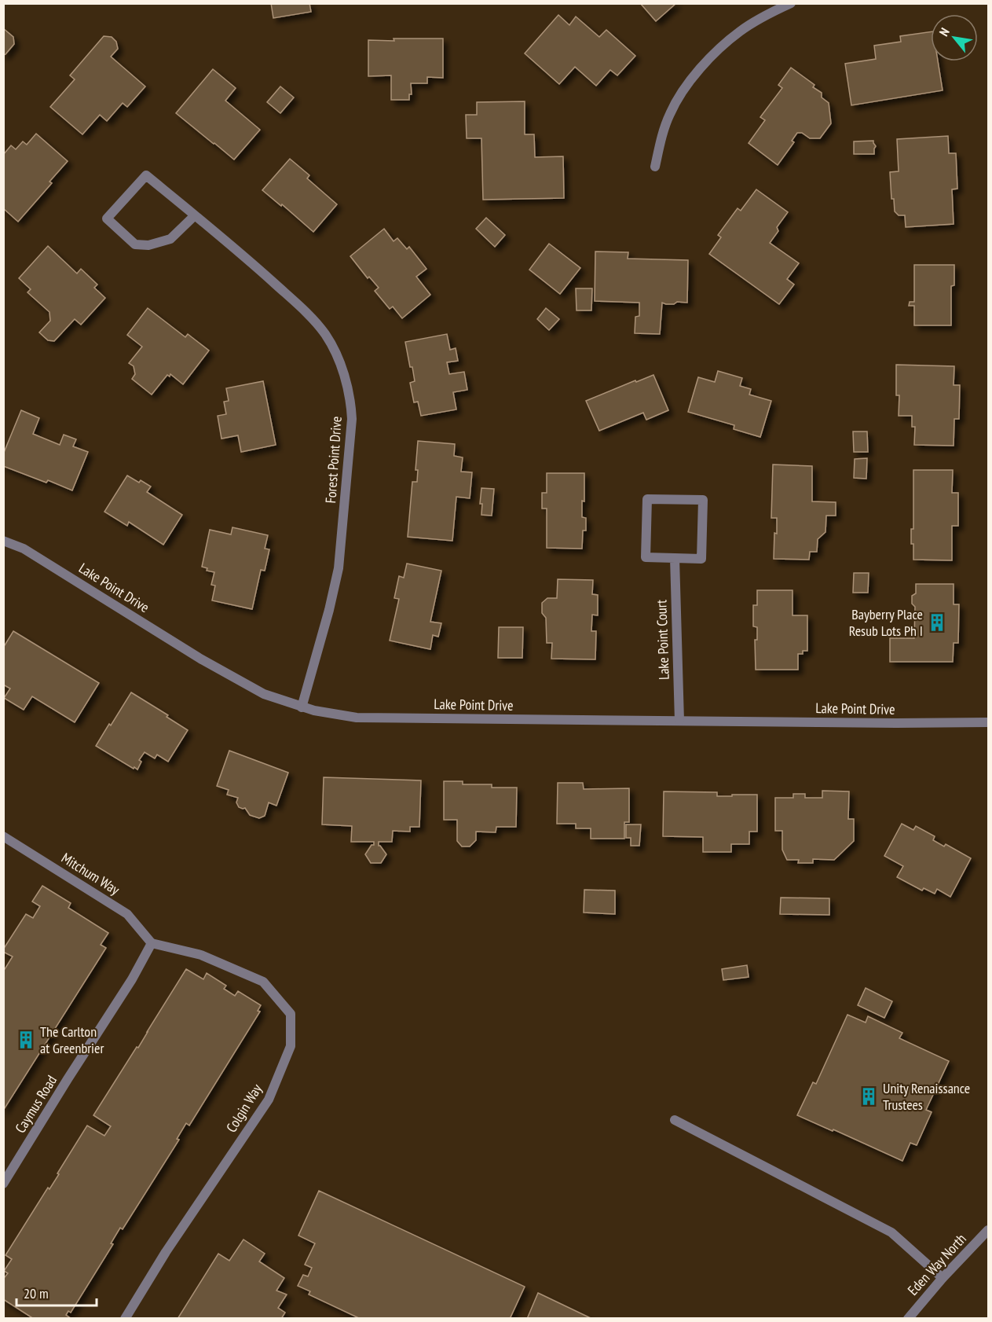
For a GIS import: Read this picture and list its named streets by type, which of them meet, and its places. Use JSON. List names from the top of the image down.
{
  "streets": {
    "street": [
      "Forest Point Drive",
      "Lake Point Drive",
      "Lake Point Court",
      "Mitchum Way",
      "Caymus Road",
      "Colgin Way",
      "Eden Way North"
    ]
  },
  "crossings": [
    ["Forest Point Drive", "Lake Point Drive"],
    ["Lake Point Drive", "Lake Point Court"],
    ["Mitchum Way", "Caymus Road"],
    ["Mitchum Way", "Colgin Way"],
    ["Caymus Road", "Colgin Way"]
  ],
  "places": {
    "building": ["Bayberry Place Resub Lots Ph I", "The Carlton at Greenbrier", "Unity Renaissance Trustees"]
  },
  "scale_bar": "20 m",
  "north": "top left"
}
